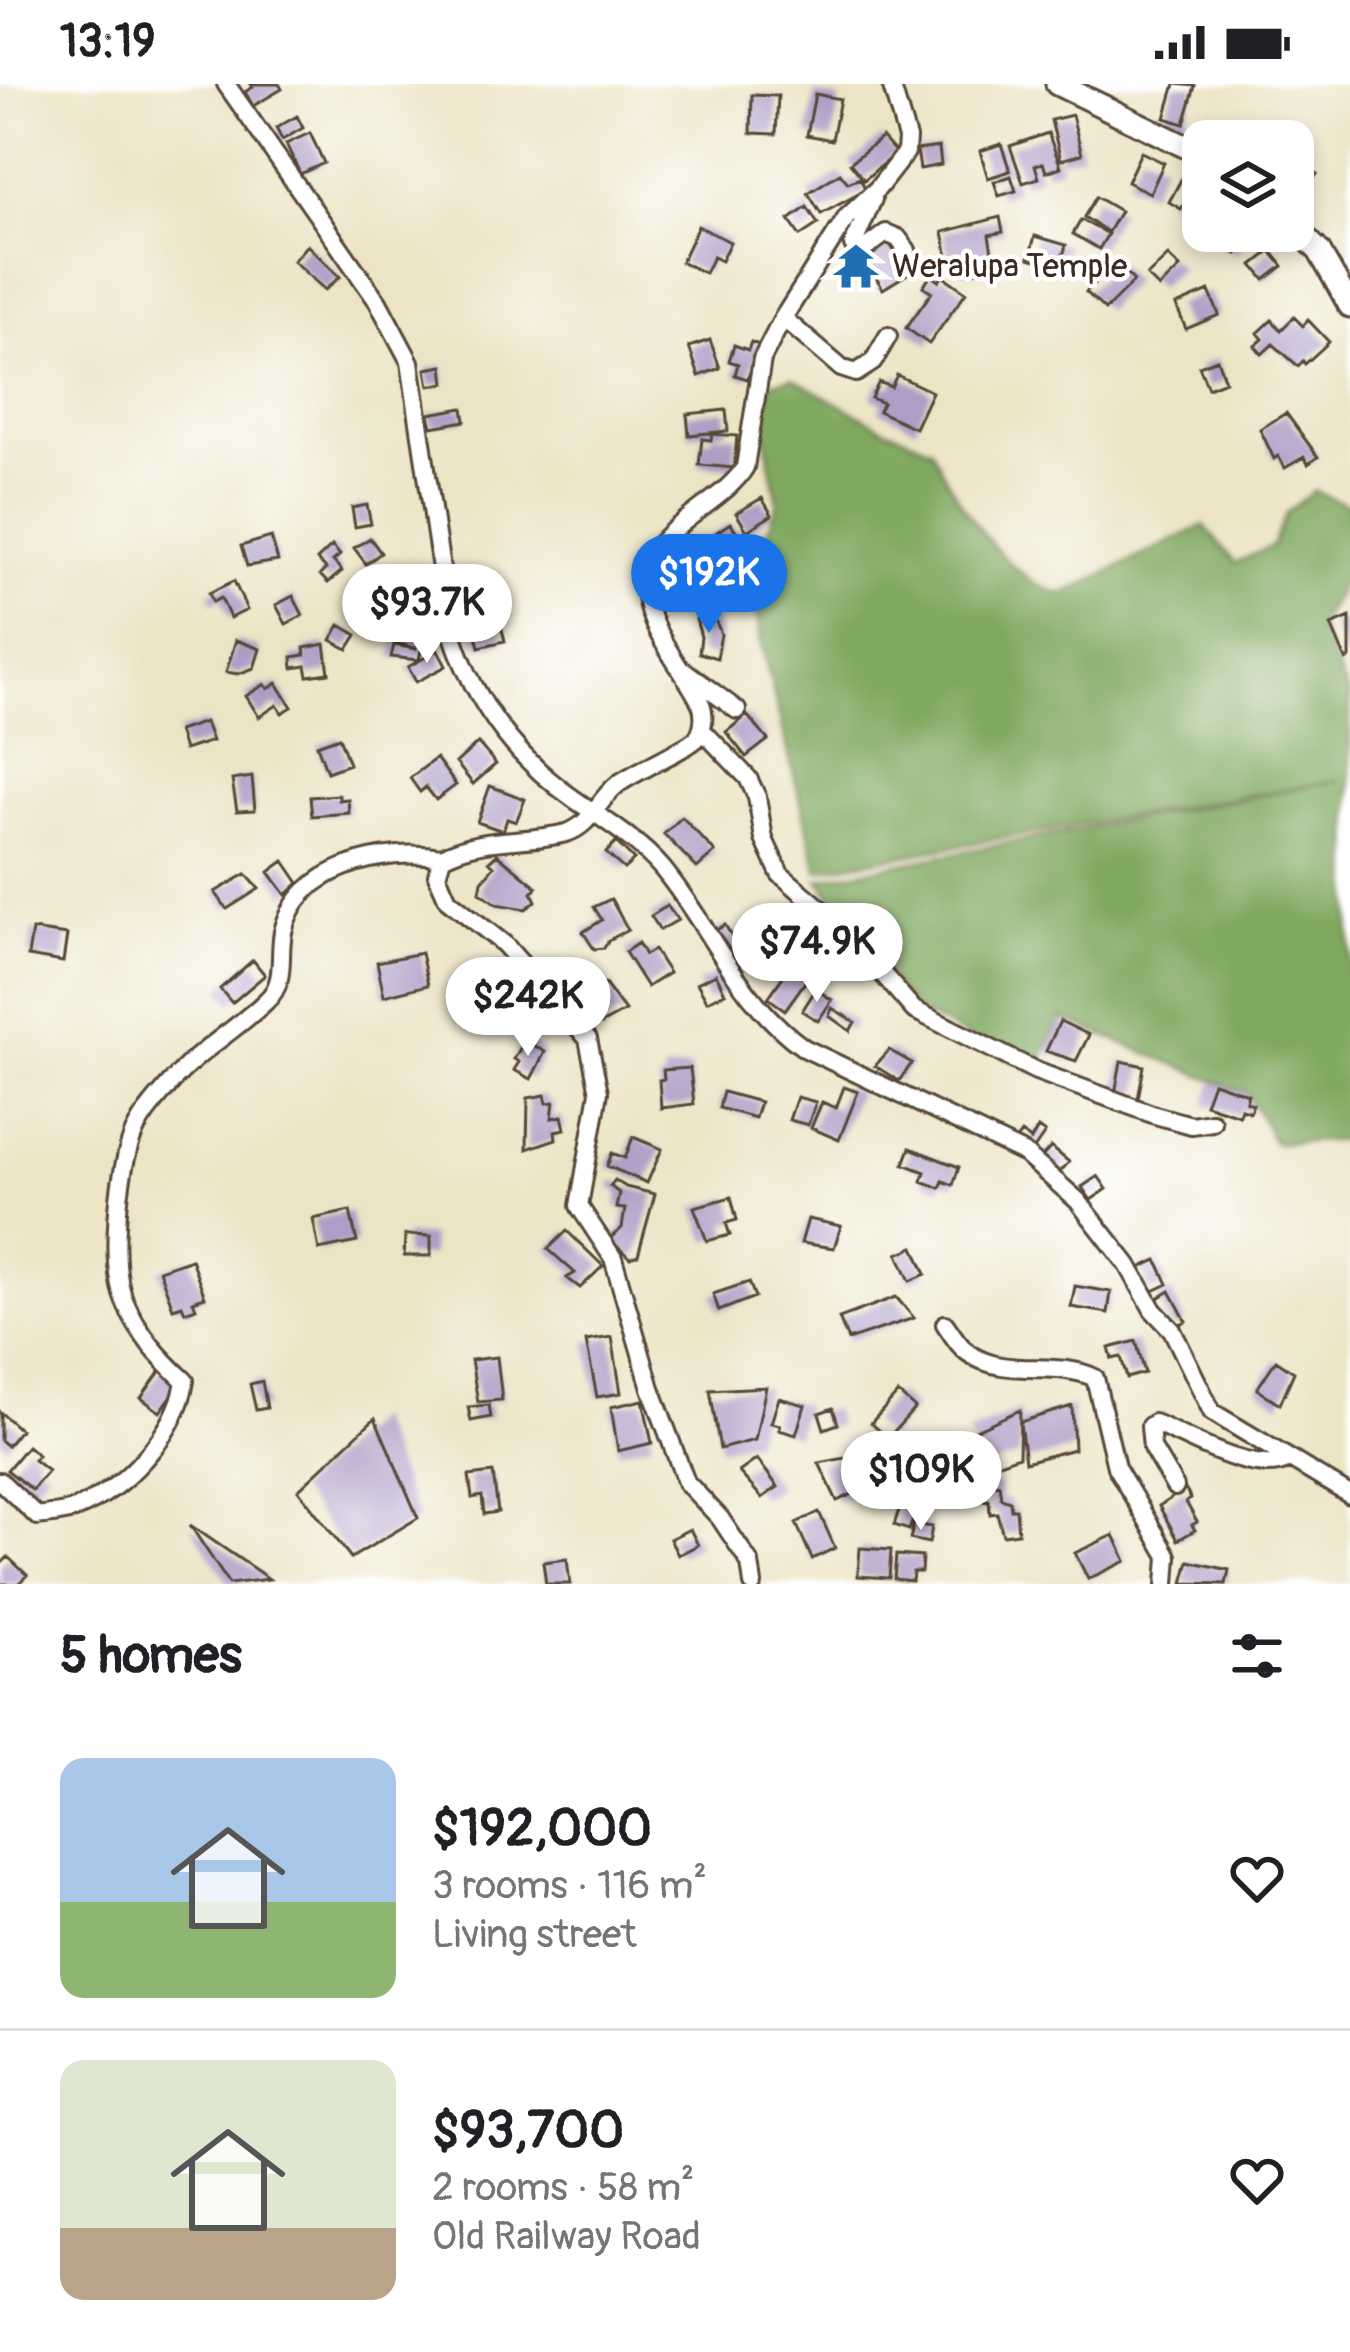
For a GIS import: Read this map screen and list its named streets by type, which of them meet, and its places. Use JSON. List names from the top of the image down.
{
  "places": {
    "temple": ["Weralupa Temple"]
  },
  "page": {
    "status": "13:19",
    "price": [
      "$192K",
      "$93.7K",
      "$74.9K",
      "$242K",
      "$109K"
    ],
    "heading": "5 homes",
    "list": [
      {
        "name": "$192,000",
        "note": "3 rooms · 116 m² · Living street"
      },
      {
        "name": "$93,700",
        "note": "2 rooms · 58 m² · Old Railway Road"
      }
    ]
  }
}
